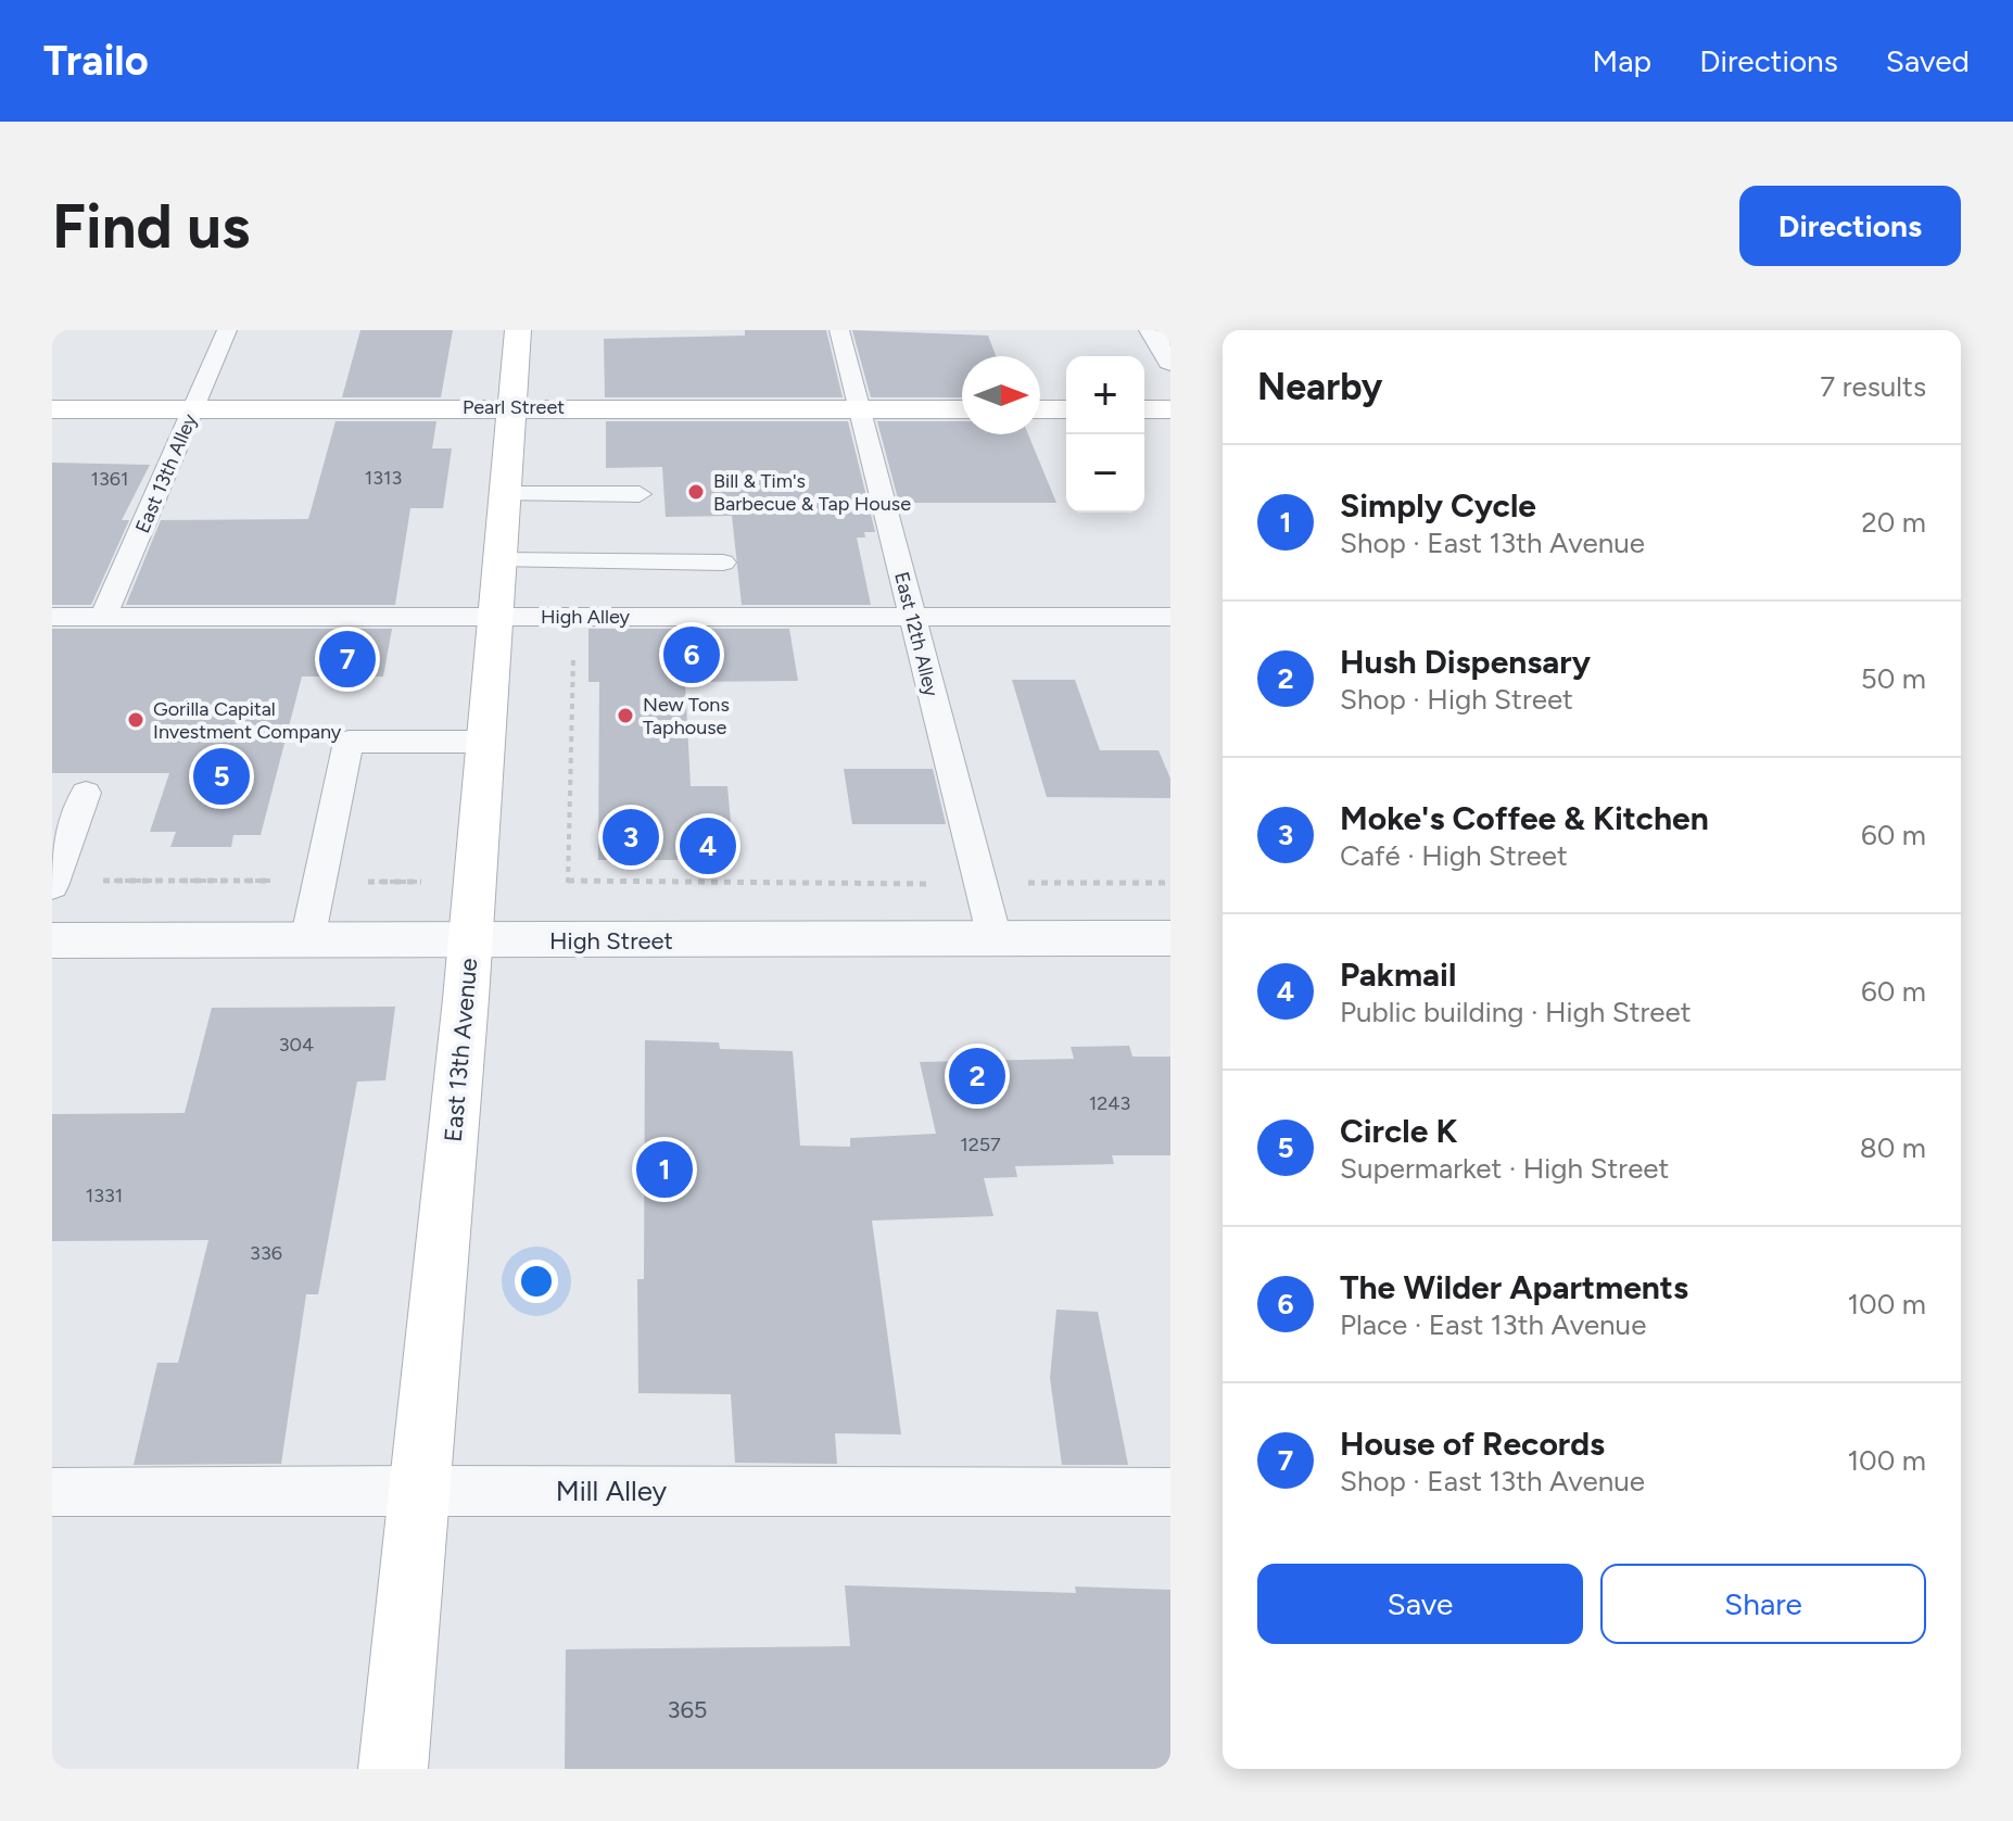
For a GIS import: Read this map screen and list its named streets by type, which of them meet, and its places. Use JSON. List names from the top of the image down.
{
  "streets": {
    "main road": ["Pearl Street", "East 13th Avenue"],
    "street": ["High Street"],
    "lane": [
      "East 13th Alley",
      "High Alley",
      "East 12th Alley",
      "Mill Alley"
    ]
  },
  "crossings": [
    ["Pearl Street", "East 13th Alley"],
    ["Pearl Street", "East 12th Alley"],
    ["Pearl Street", "East 13th Avenue"],
    ["East 13th Alley", "High Alley"],
    ["High Alley", "East 12th Alley"],
    ["High Alley", "East 13th Avenue"],
    ["East 12th Alley", "High Street"],
    ["High Street", "East 13th Avenue"],
    ["East 13th Avenue", "Mill Alley"]
  ],
  "places": ["Bill & Tim's Barbecue & Tap House", "New Tons Taphouse", "Gorilla Capital Investment Company"],
  "house_numbers": [
    "1313",
    "1361",
    "304",
    "1243",
    "1257",
    "1331",
    "336",
    "365"
  ],
  "north": "right",
  "page": {
    "header": "Trailo",
    "nav": ["Map", "Directions", "Saved"],
    "buttons": [
      "Directions",
      ["Save", "Share"]
    ],
    "title": "Find us",
    "heading": ["Nearby", "7 results"],
    "map_buttons": ["+", "−"],
    "list": [
      {
        "mark": "1",
        "name": "Simply Cycle",
        "note": "Shop · East 13th Avenue",
        "value": "20 m"
      },
      {
        "mark": "2",
        "name": "Hush Dispensary",
        "note": "Shop · High Street",
        "value": "50 m"
      },
      {
        "mark": "3",
        "name": "Moke's Coffee & Kitchen",
        "note": "Café · High Street",
        "value": "60 m"
      },
      {
        "mark": "4",
        "name": "Pakmail",
        "note": "Public building · High Street",
        "value": "60 m"
      },
      {
        "mark": "5",
        "name": "Circle K",
        "note": "Supermarket · High Street",
        "value": "80 m"
      },
      {
        "mark": "6",
        "name": "The Wilder Apartments",
        "note": "Place · East 13th Avenue",
        "value": "100 m"
      },
      {
        "mark": "7",
        "name": "House of Records",
        "note": "Shop · East 13th Avenue",
        "value": "100 m"
      }
    ],
    "pins": [
      "6",
      "7",
      "5",
      "3",
      "4",
      "2",
      "1"
    ]
  }
}
